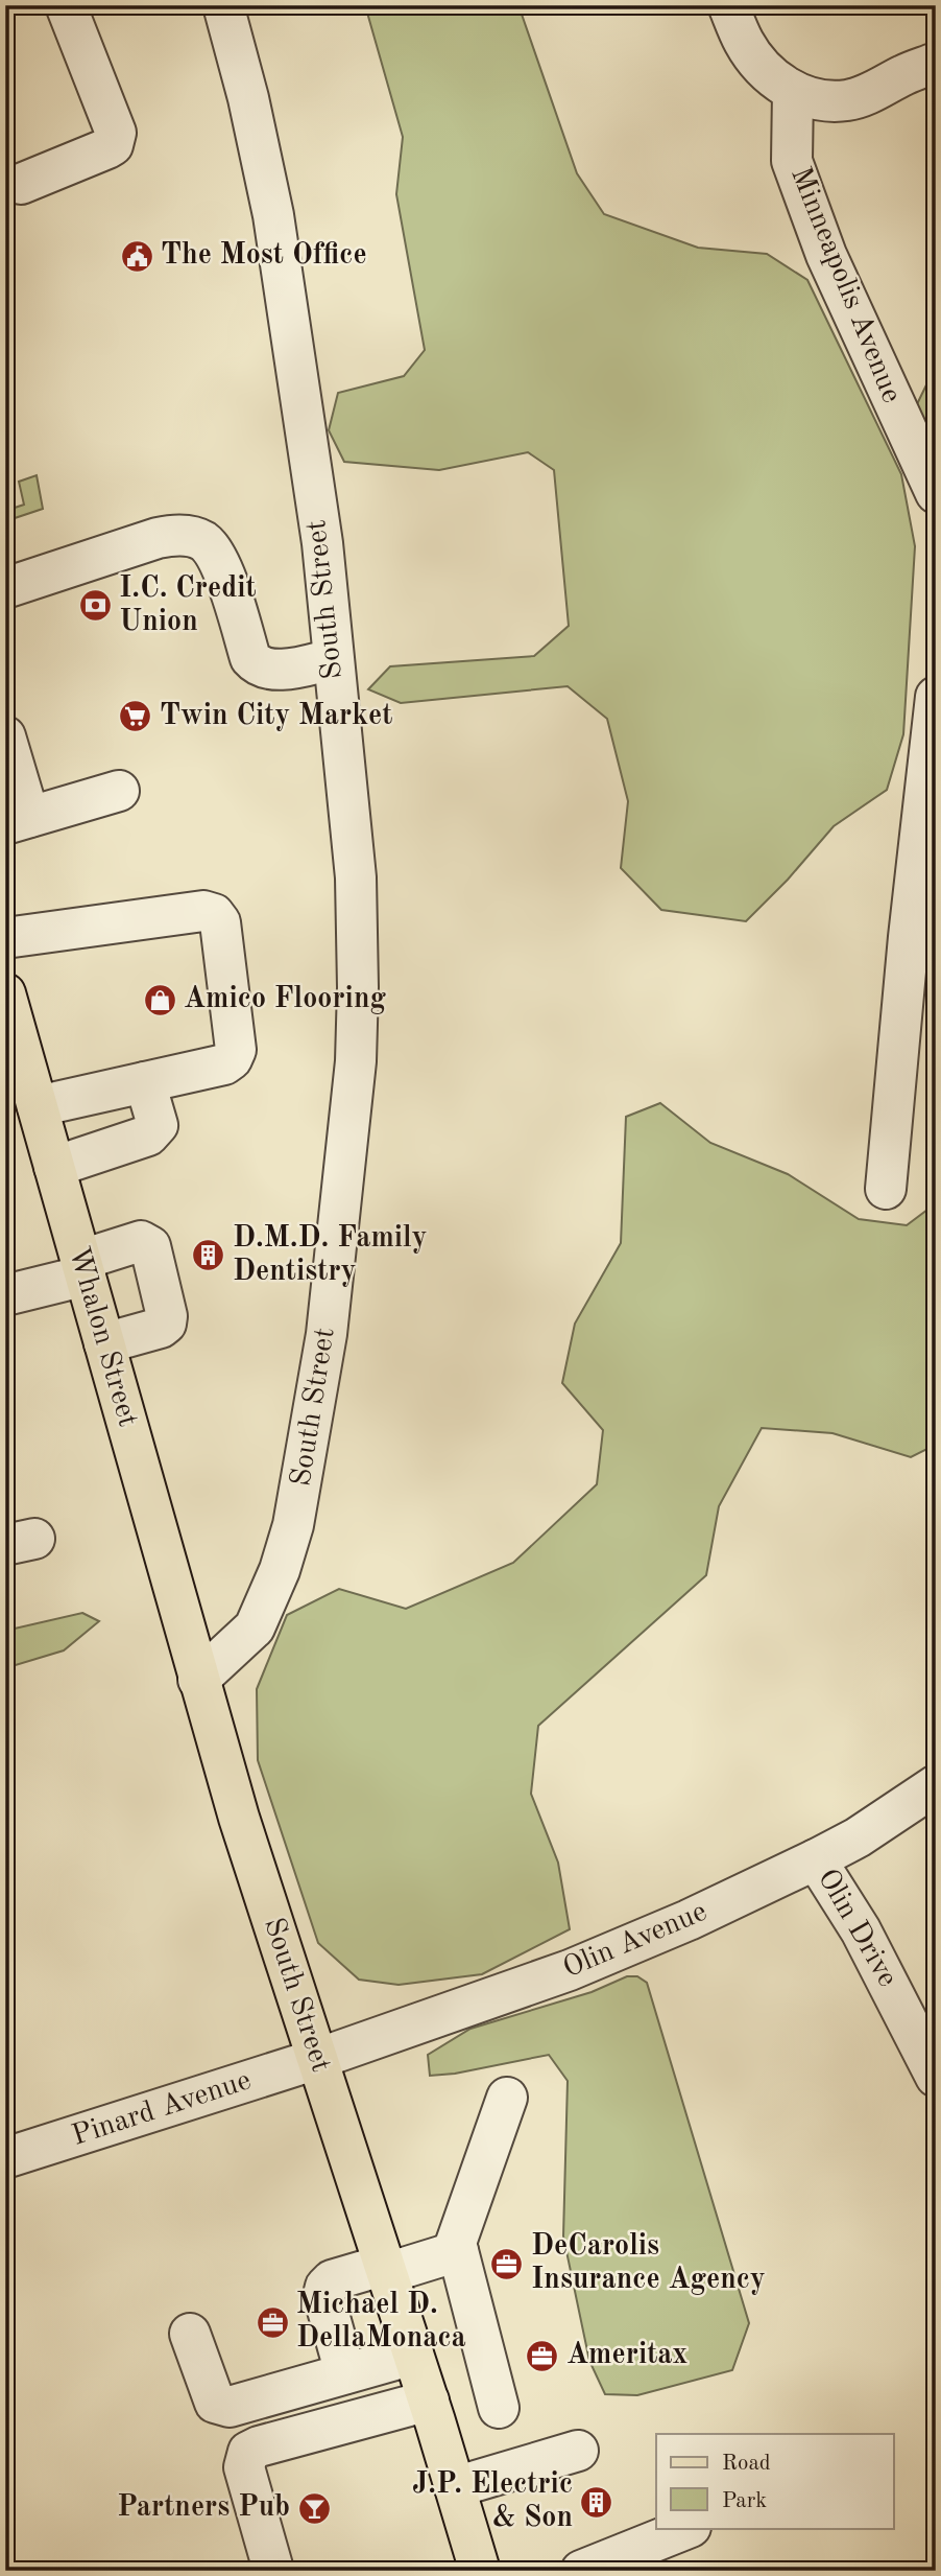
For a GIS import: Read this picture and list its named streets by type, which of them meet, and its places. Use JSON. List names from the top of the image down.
{
  "streets": {
    "main road": ["South Street", "Whalon Street"],
    "street": [
      "Minneapolis Avenue",
      "Olin Drive",
      "Olin Avenue",
      "Pinard Avenue"
    ]
  },
  "crossings": [
    ["South Street", "Whalon Street"],
    ["South Street", "Olin Avenue"],
    ["South Street", "Pinard Avenue"],
    ["Olin Drive", "Olin Avenue"],
    ["Olin Avenue", "Pinard Avenue"]
  ],
  "places": {
    "public building": ["The Most Office"],
    "bank": ["I.C. Credit Union"],
    "supermarket": ["Twin City Market"],
    "shop": ["Amico Flooring"],
    "building": ["D.M.D. Family Dentistry", "J.P. Electric & Son"],
    "office": ["DeCarolis Insurance Agency", "Michael D. DellaMonaca", "Ameritax"],
    "bar": ["Partners Pub"]
  },
  "legend": ["Road", "Park"]
}
